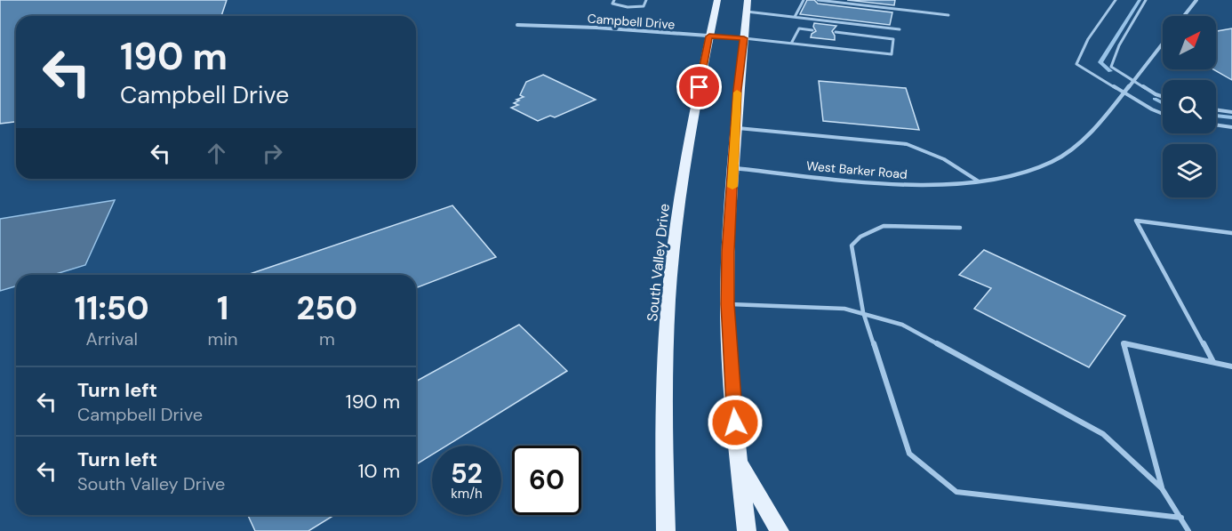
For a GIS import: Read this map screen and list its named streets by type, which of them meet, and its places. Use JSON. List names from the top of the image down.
{
  "streets": {
    "main road": ["South Valley Drive"],
    "street": ["Campbell Drive", "West Barker Road"]
  },
  "crossings": [
    ["Campbell Drive", "South Valley Drive"]
  ],
  "north": "top right",
  "page": {
    "turn": ["190 m", "Campbell Drive"],
    "eta": [
      "11:50",
      "Arrival",
      "1",
      "min",
      "250",
      "m"
    ],
    "list": [
      {
        "name": "Turn left",
        "note": "Campbell Drive",
        "value": "190 m"
      },
      {
        "name": "Turn left",
        "note": "South Valley Drive",
        "value": "10 m"
      }
    ],
    "speed": "52 km/h",
    "limit": "60"
  }
}
